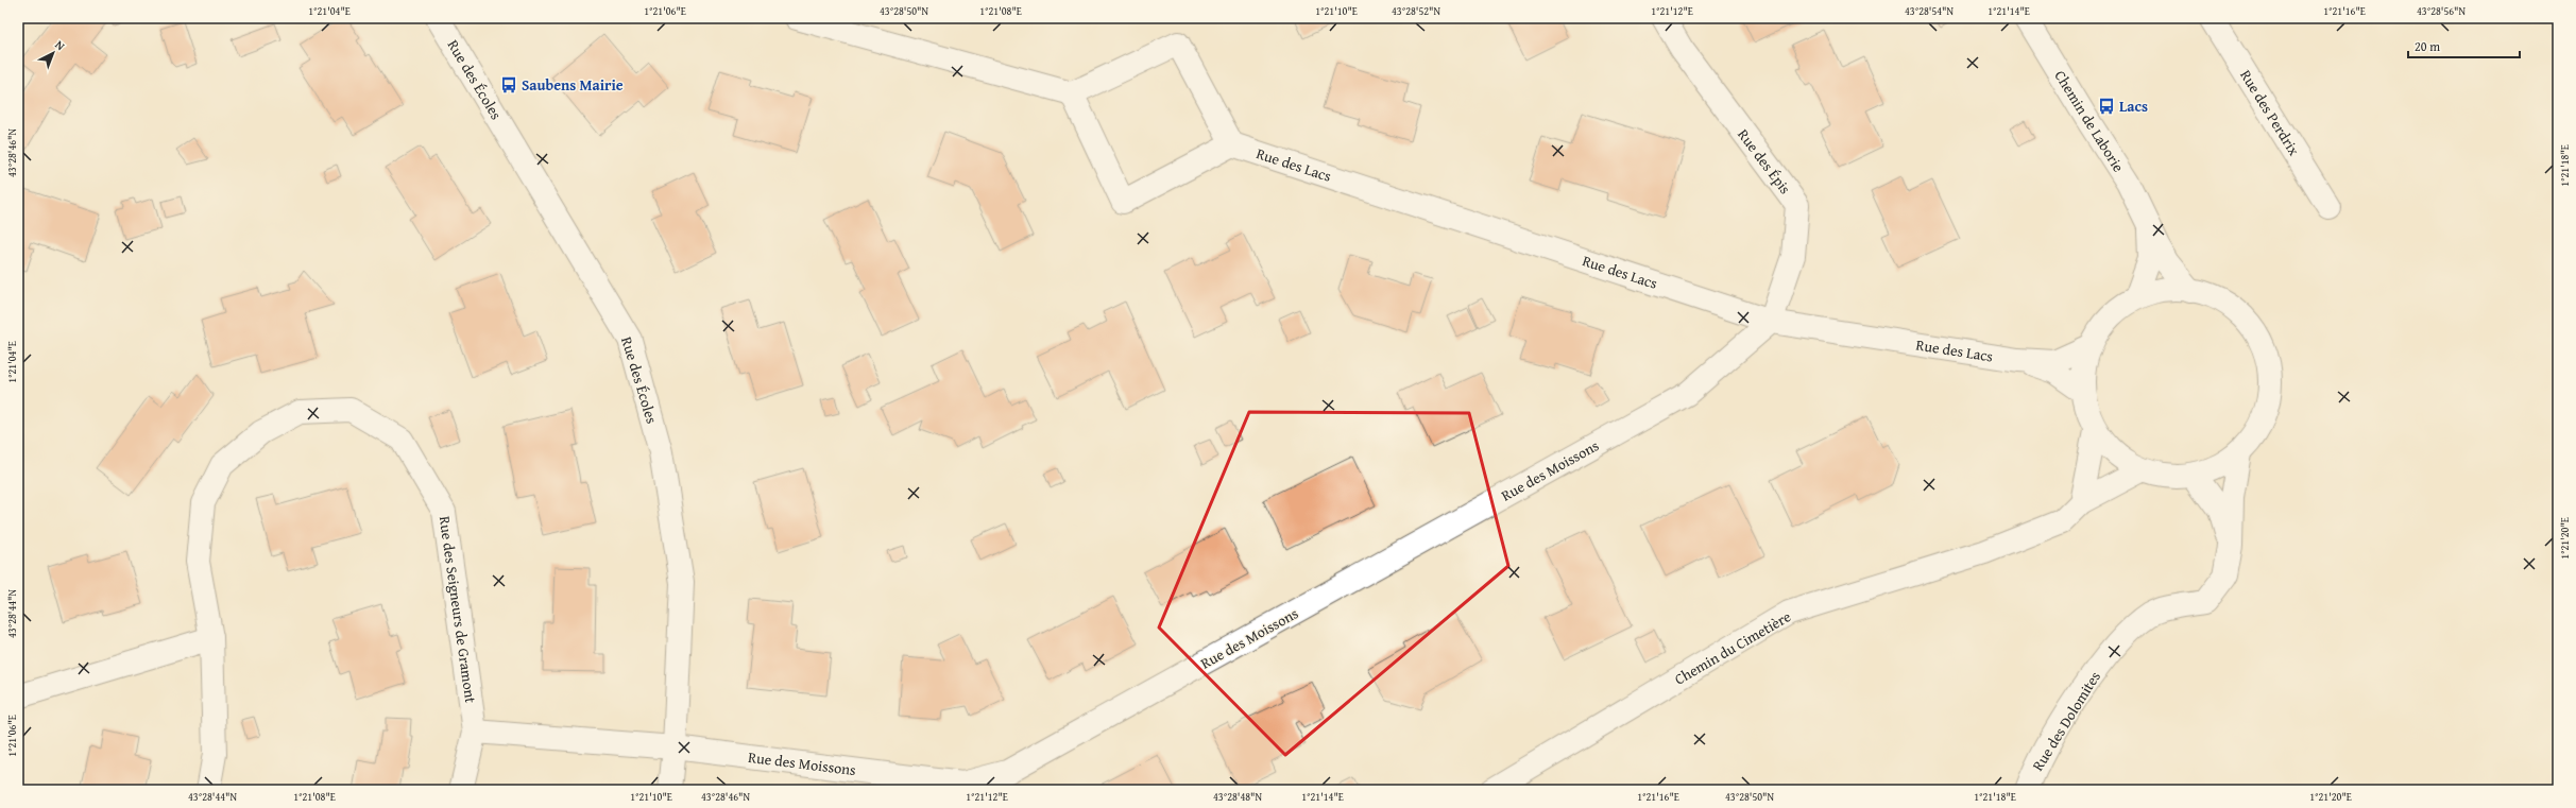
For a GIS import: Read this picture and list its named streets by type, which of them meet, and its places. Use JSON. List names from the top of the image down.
{
  "streets": {
    "street": [
      "Rue des Écoles",
      "Rue des Perdrix",
      "Chemin de Laborie",
      "Rue des Épis",
      "Rue des Lacs",
      "Rue des Moissons",
      "Rue des Seigneurs de Gramont",
      "Chemin du Cimetière",
      "Rue des Dolomites"
    ]
  },
  "crossings": [
    ["Rue des Écoles", "Rue des Moissons"],
    ["Rue des Épis", "Rue des Lacs"],
    ["Rue des Épis", "Rue des Moissons"],
    ["Rue des Lacs", "Rue des Moissons"],
    ["Rue des Moissons", "Rue des Seigneurs de Gramont"]
  ],
  "places": {
    "bus stop": ["Saubens Mairie", "Lacs"]
  },
  "scale_bar": "20 m",
  "north": "top right",
  "coordinates": [
    "1°21'04\"E",
    "1°21'06\"E",
    "43°28'50\"N",
    "1°21'08\"E",
    "1°21'10\"E",
    "43°28'52\"N",
    "1°21'12\"E",
    "43°28'54\"N",
    "1°21'14\"E",
    "1°21'16\"E",
    "43°28'56\"N",
    "43°28'46\"N",
    "1°21'18\"E",
    "1°21'20\"E",
    "43°28'44\"N",
    "43°28'48\"N"
  ]
}
